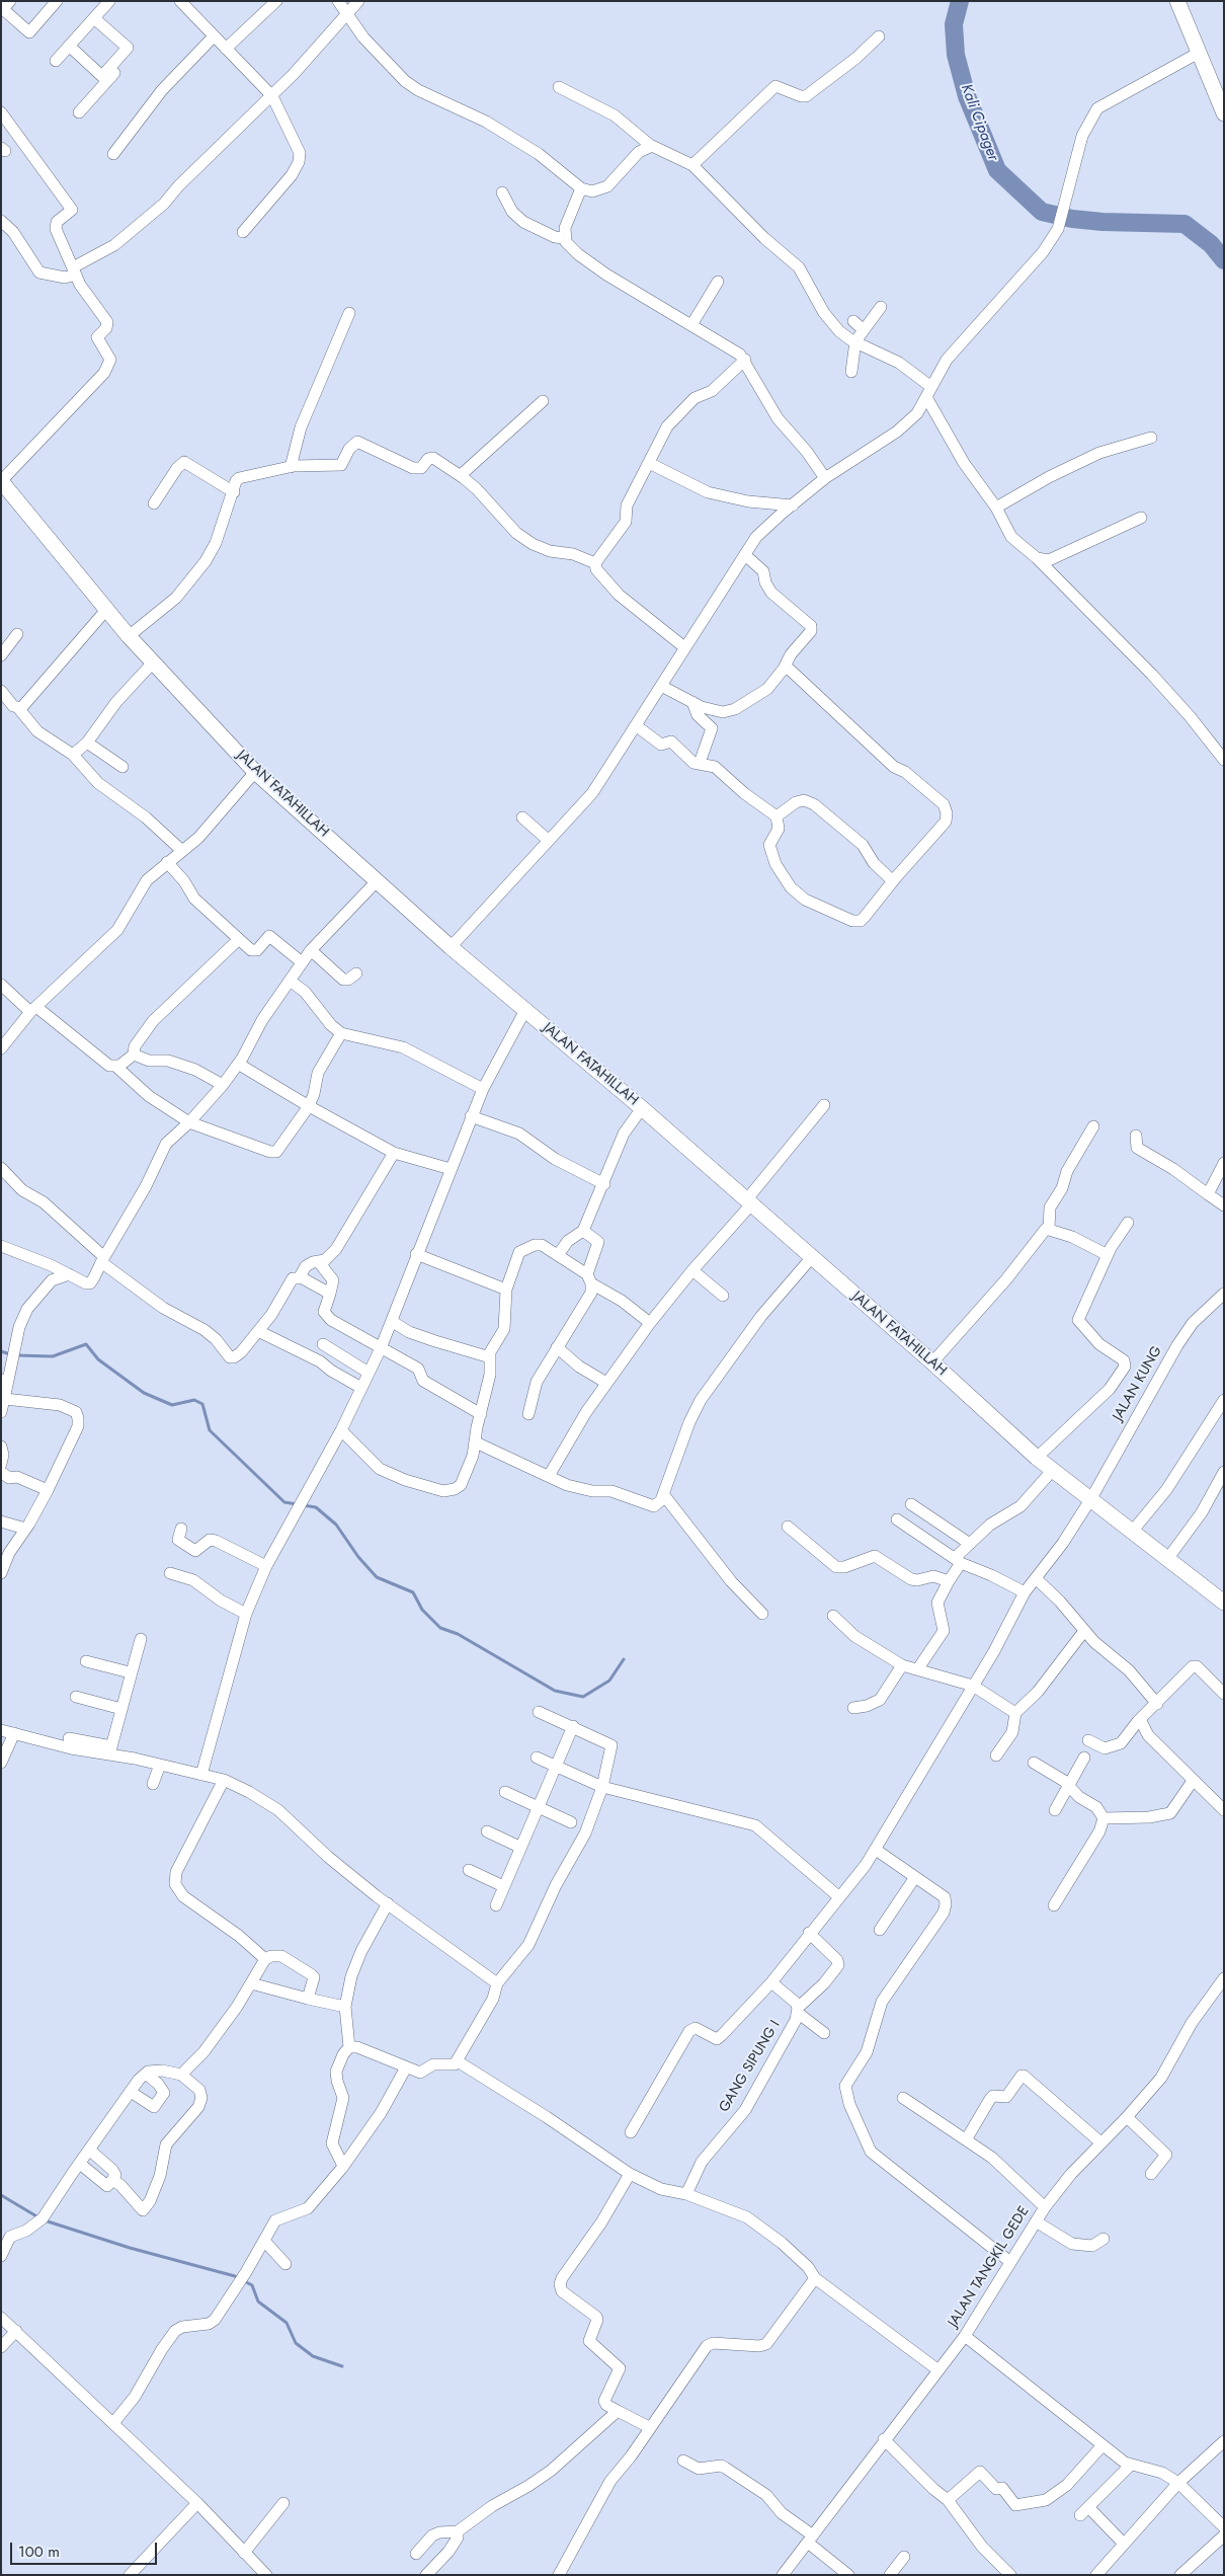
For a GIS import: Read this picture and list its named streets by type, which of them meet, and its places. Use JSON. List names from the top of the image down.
{
  "streets": {
    "street": [
      "JALAN FATAHILLAH",
      "JALAN KUNG",
      "GANG SIPUNG I",
      "JALAN TANGKIL GEDE"
    ]
  },
  "crossings": [
    ["JALAN FATAHILLAH", "JALAN KUNG"],
    ["JALAN KUNG", "GANG SIPUNG I"]
  ],
  "water": ["Kali Cipager"],
  "scale_bar": "100 m"
}
